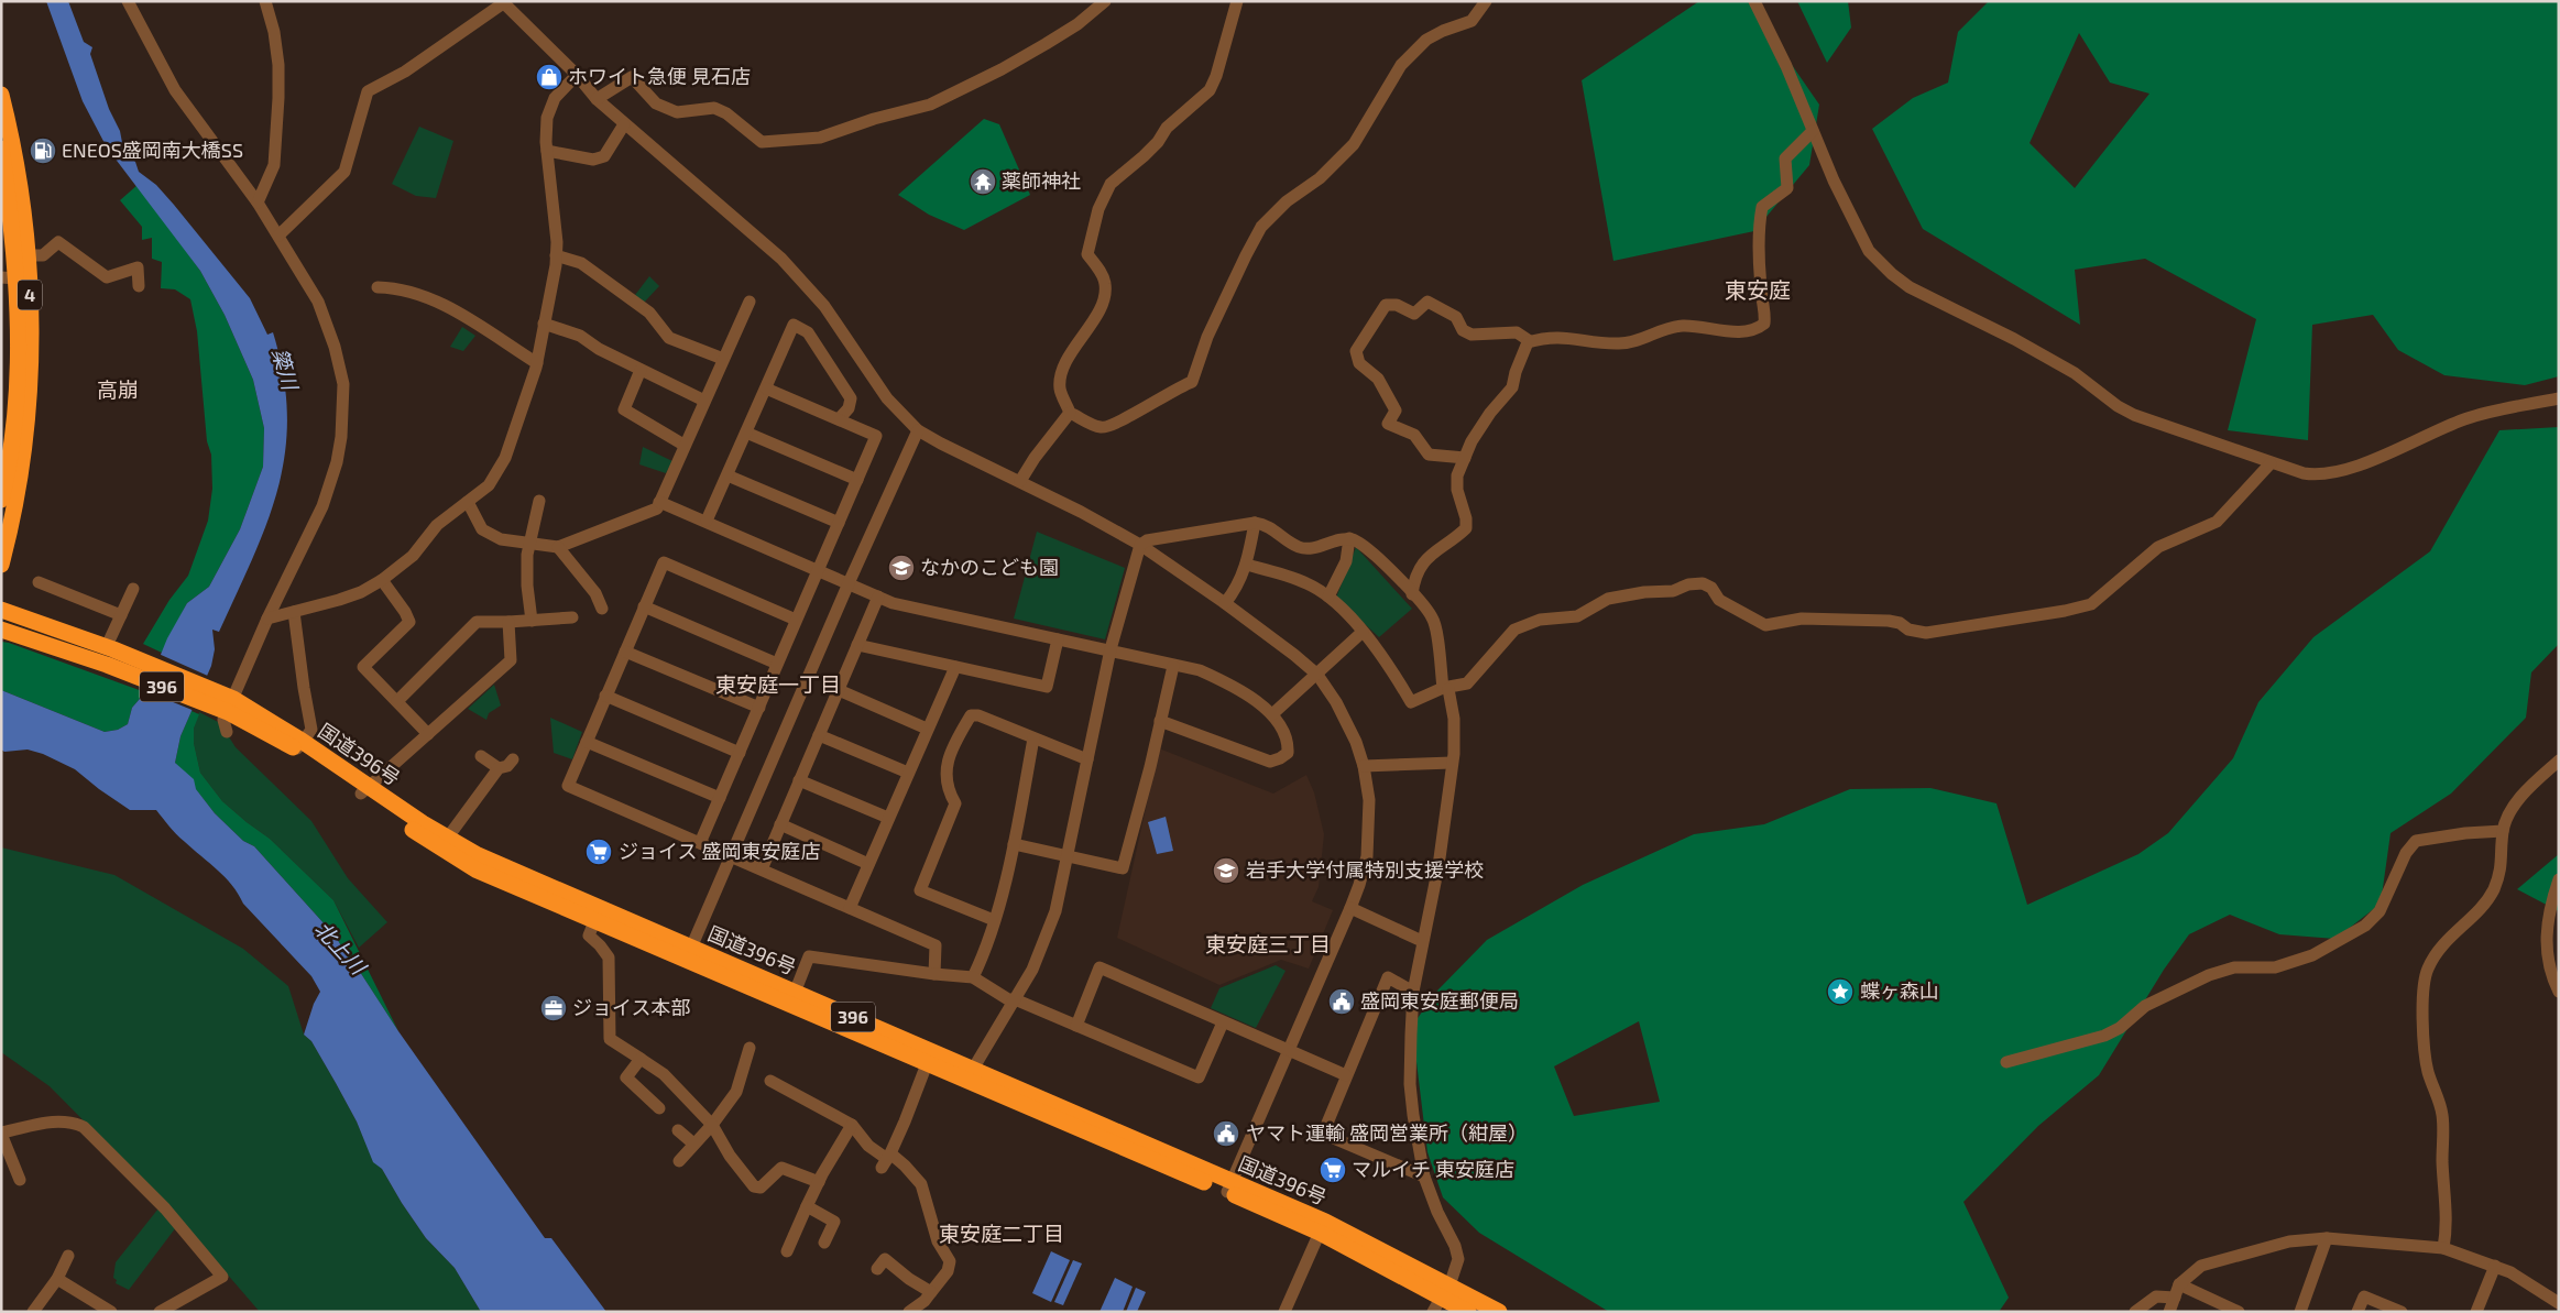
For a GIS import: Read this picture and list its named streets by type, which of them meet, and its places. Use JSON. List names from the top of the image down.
{
  "streets": {
    "highway": ["4", "396", "国道396号"]
  },
  "districts": [
    "東安庭",
    "高崩",
    "東安庭一丁目",
    "東安庭三丁目",
    "東安庭二丁目"
  ],
  "water": ["簗川", "北上川"],
  "places": {
    "shop": ["ホワイト急便 見石店"],
    "fuel station": ["ENEOS盛岡南大橋SS"],
    "temple": ["薬師神社"],
    "school or university": ["なかのこども園", "岩手大学付属特別支援学校"],
    "supermarket": ["ジョイス 盛岡東安庭店", "マルイチ 東安庭店"],
    "place": ["蝶ヶ森山"],
    "public building": ["盛岡東安庭郵便局", "ヤマト運輸 盛岡営業所（紺屋）"],
    "office": ["ジョイス本部"]
  }
}
